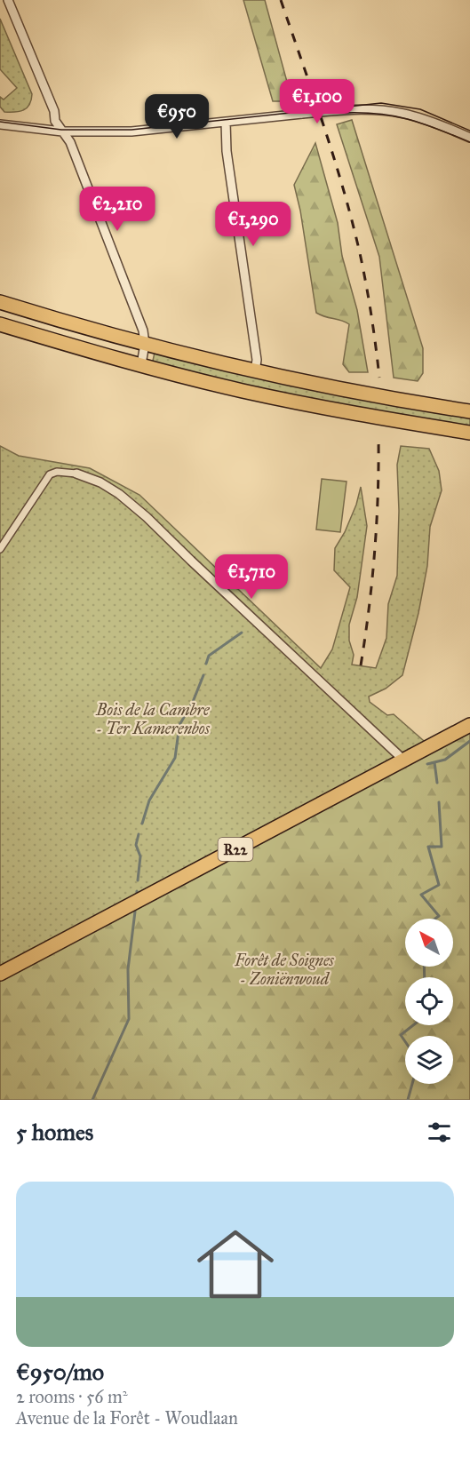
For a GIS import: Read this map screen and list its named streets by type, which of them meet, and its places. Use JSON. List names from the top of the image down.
{
  "streets": {
    "main road": ["R22"]
  },
  "parks": ["Bois de la Cambre - Ter Kamerenbos", "Forêt de Soignes - Zoniënwoud"],
  "north": "top left",
  "page": {
    "price": [
      "€1,100",
      "€950",
      "€2,210",
      "€1,290",
      "€1,710"
    ],
    "heading": "5 homes",
    "list": [
      {
        "name": "€950/mo",
        "note": "2 rooms · 56 m² · Avenue de la Forêt - Woudlaan"
      }
    ]
  }
}
